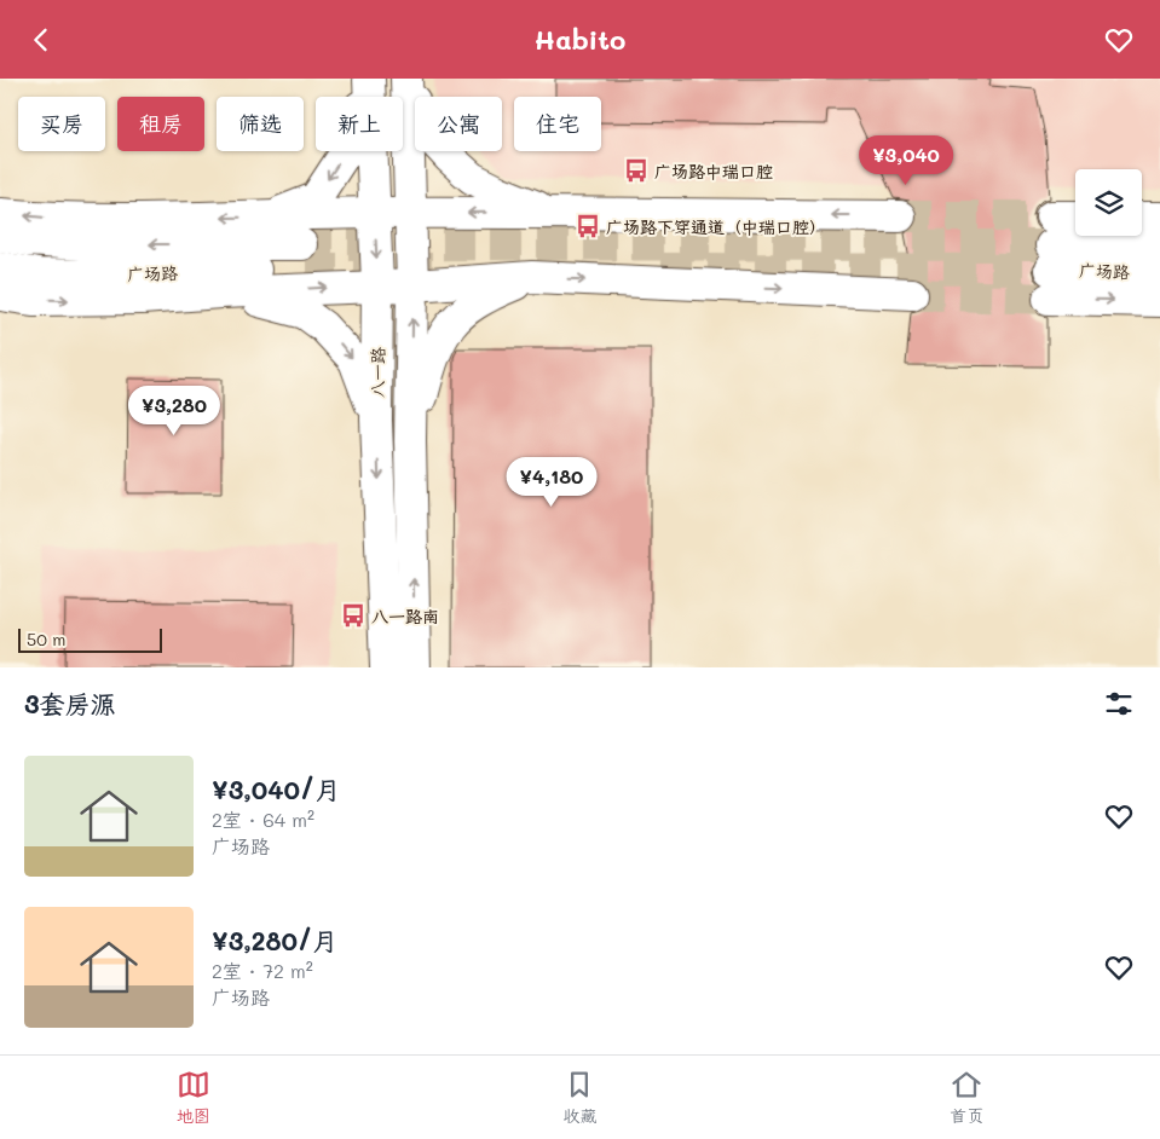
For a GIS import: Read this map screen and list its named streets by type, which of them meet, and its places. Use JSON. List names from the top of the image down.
{
  "streets": {
    "main road": ["广场路", "八一路"]
  },
  "places": {
    "bus stop": ["广场路中瑞口腔", "广场路下穿通道（中瑞口腔）", "八一路南"]
  },
  "scale_bar": "50 m",
  "page": {
    "header": "Habito",
    "chip": [
      "买房",
      "租房",
      "筛选",
      "新上",
      "公寓",
      "住宅"
    ],
    "price": ["¥3,040", "¥3,280", "¥4,180"],
    "scale": "50 m",
    "heading": "3套房源",
    "list": [
      {
        "name": "¥3,040/月",
        "note": "2室 · 64 m² · 广场路"
      },
      {
        "name": "¥3,280/月",
        "note": "2室 · 72 m² · 广场路"
      }
    ],
    "tabs": ["地图", "收藏", "首页"]
  }
}
